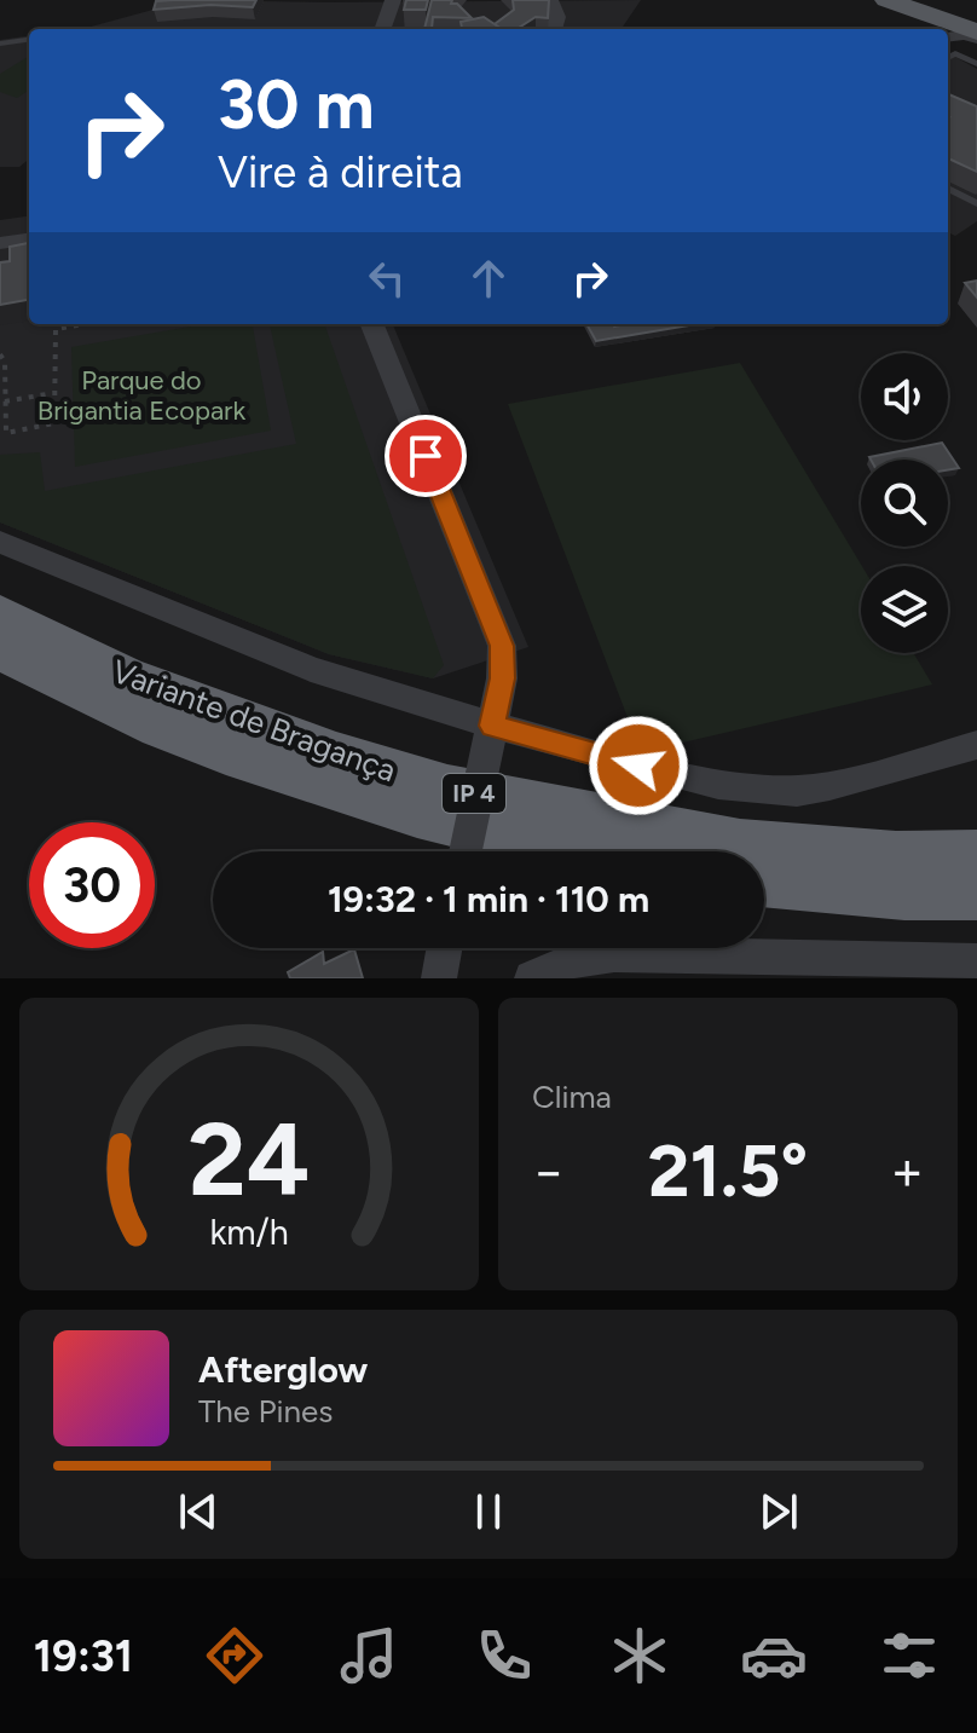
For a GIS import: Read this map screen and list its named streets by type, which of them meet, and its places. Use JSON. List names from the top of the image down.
{
  "streets": {
    "highway": ["Variante de Bragança", "IP 4"]
  },
  "parks": ["Parque do Brigantia Ecopark"],
  "page": {
    "turn": ["30 m", "Vire à direita"],
    "limit": "30",
    "trip": "19:32 · 1 min · 110 m",
    "tile": "Clima",
    "heat": ["−", "21.5°", "+"],
    "song": ["Afterglow", "The Pines"],
    "tabs": "19:31",
    "gauge": ["24", "km/h"]
  }
}
